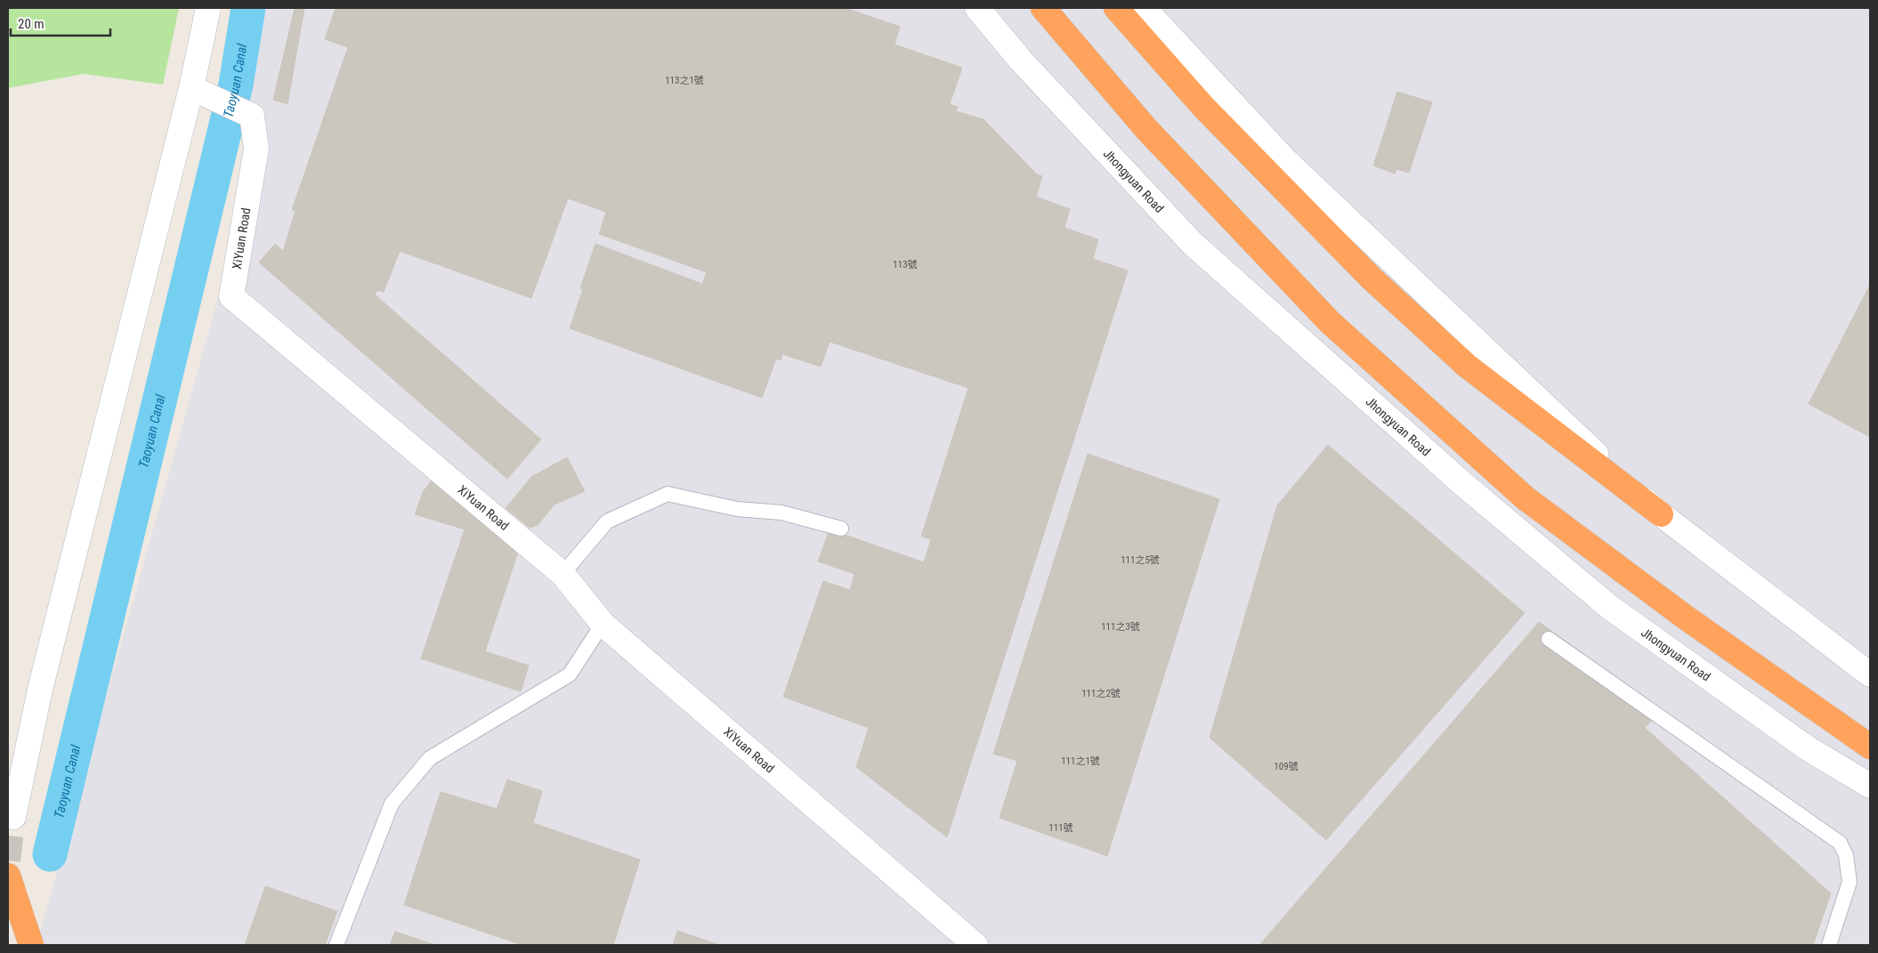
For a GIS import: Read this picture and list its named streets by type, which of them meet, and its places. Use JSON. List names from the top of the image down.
{
  "streets": {
    "main road": ["Jhongyuan Road", "XiYuan Road"]
  },
  "water": ["Taoyuan Canal"],
  "house_numbers": [
    "113之1號",
    "113號",
    "111之5號",
    "111之3號",
    "111之2號",
    "111之1號",
    "109號",
    "111號"
  ],
  "scale_bar": "20 m"
}
